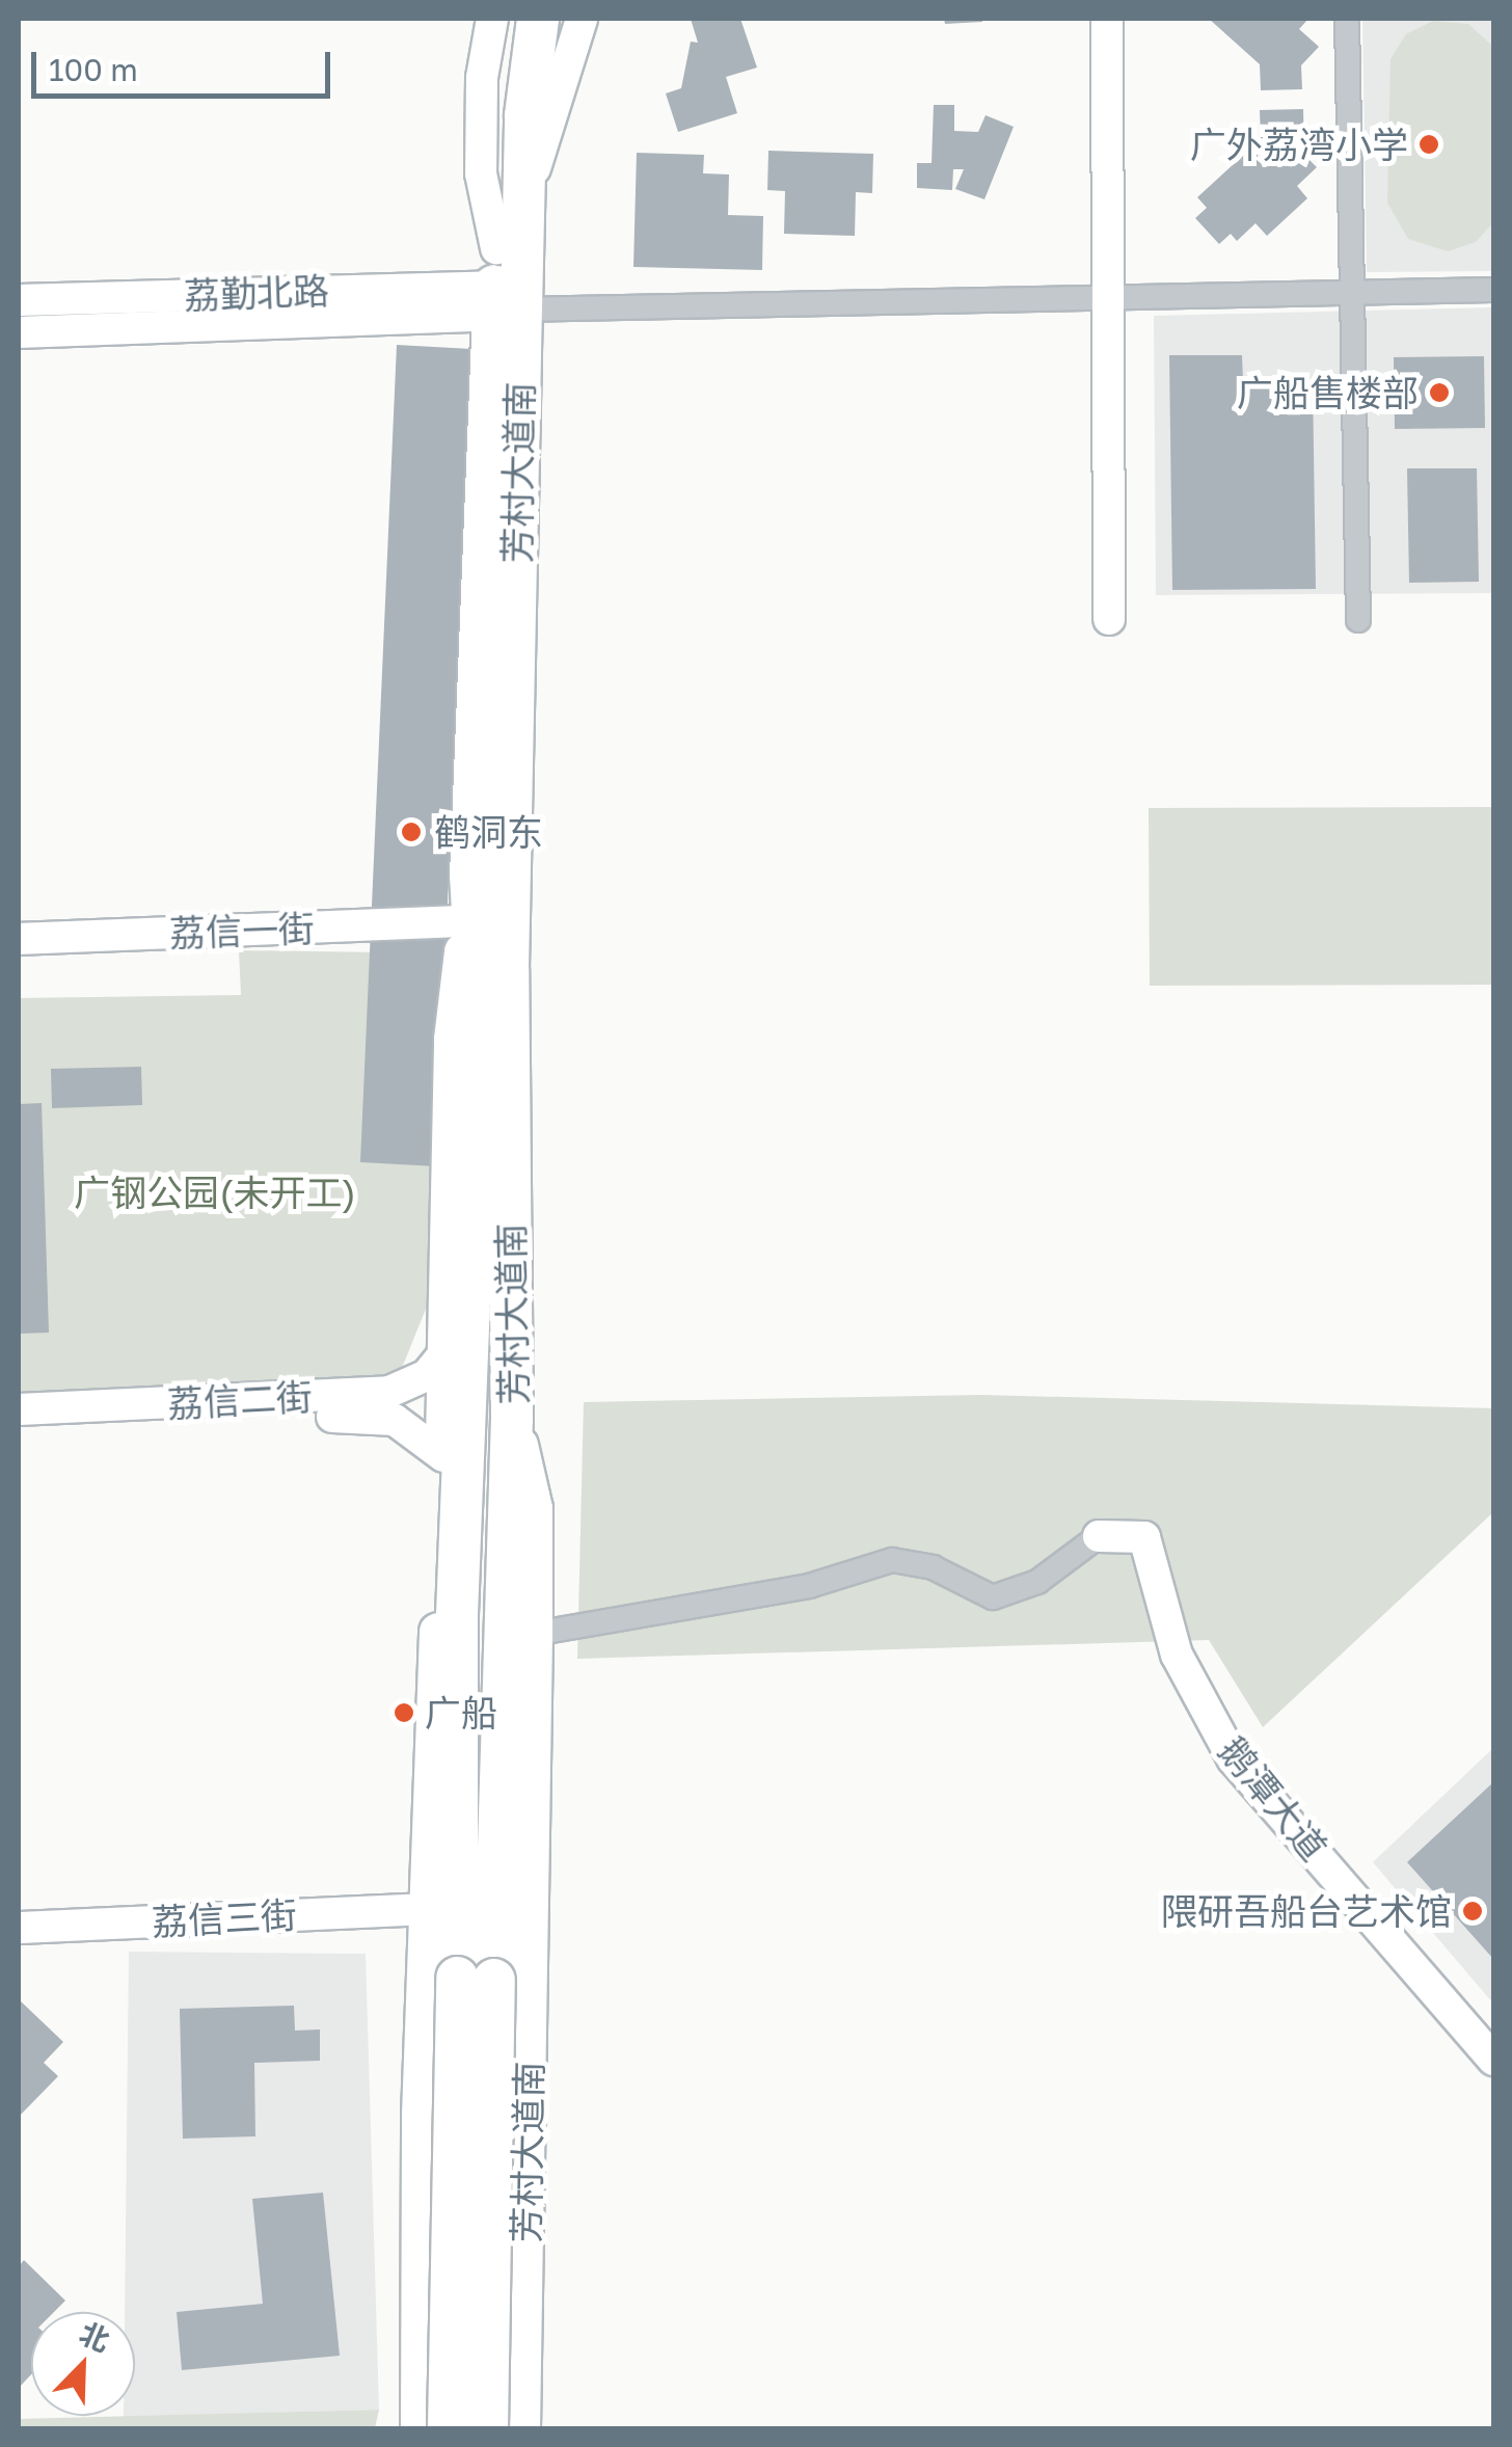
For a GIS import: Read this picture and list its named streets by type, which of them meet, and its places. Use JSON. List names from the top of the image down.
{
  "streets": {
    "highway": ["芳村大道南"],
    "street": [
      "荔勤北路",
      "荔信一街",
      "荔信二街",
      "鹅潭大道",
      "荔信三街"
    ]
  },
  "crossings": [
    ["荔勤北路", "芳村大道南"],
    ["芳村大道南", "荔信一街"],
    ["芳村大道南", "荔信二街"],
    ["芳村大道南", "荔信三街"]
  ],
  "parks": ["广钢公园(未开工)"],
  "places": [
    "广外荔湾小学",
    "广船售楼部",
    "鹤洞东",
    "广船",
    "隈研吾船台艺术馆"
  ],
  "scale_bar": "100 m",
  "north": "top right"
}
